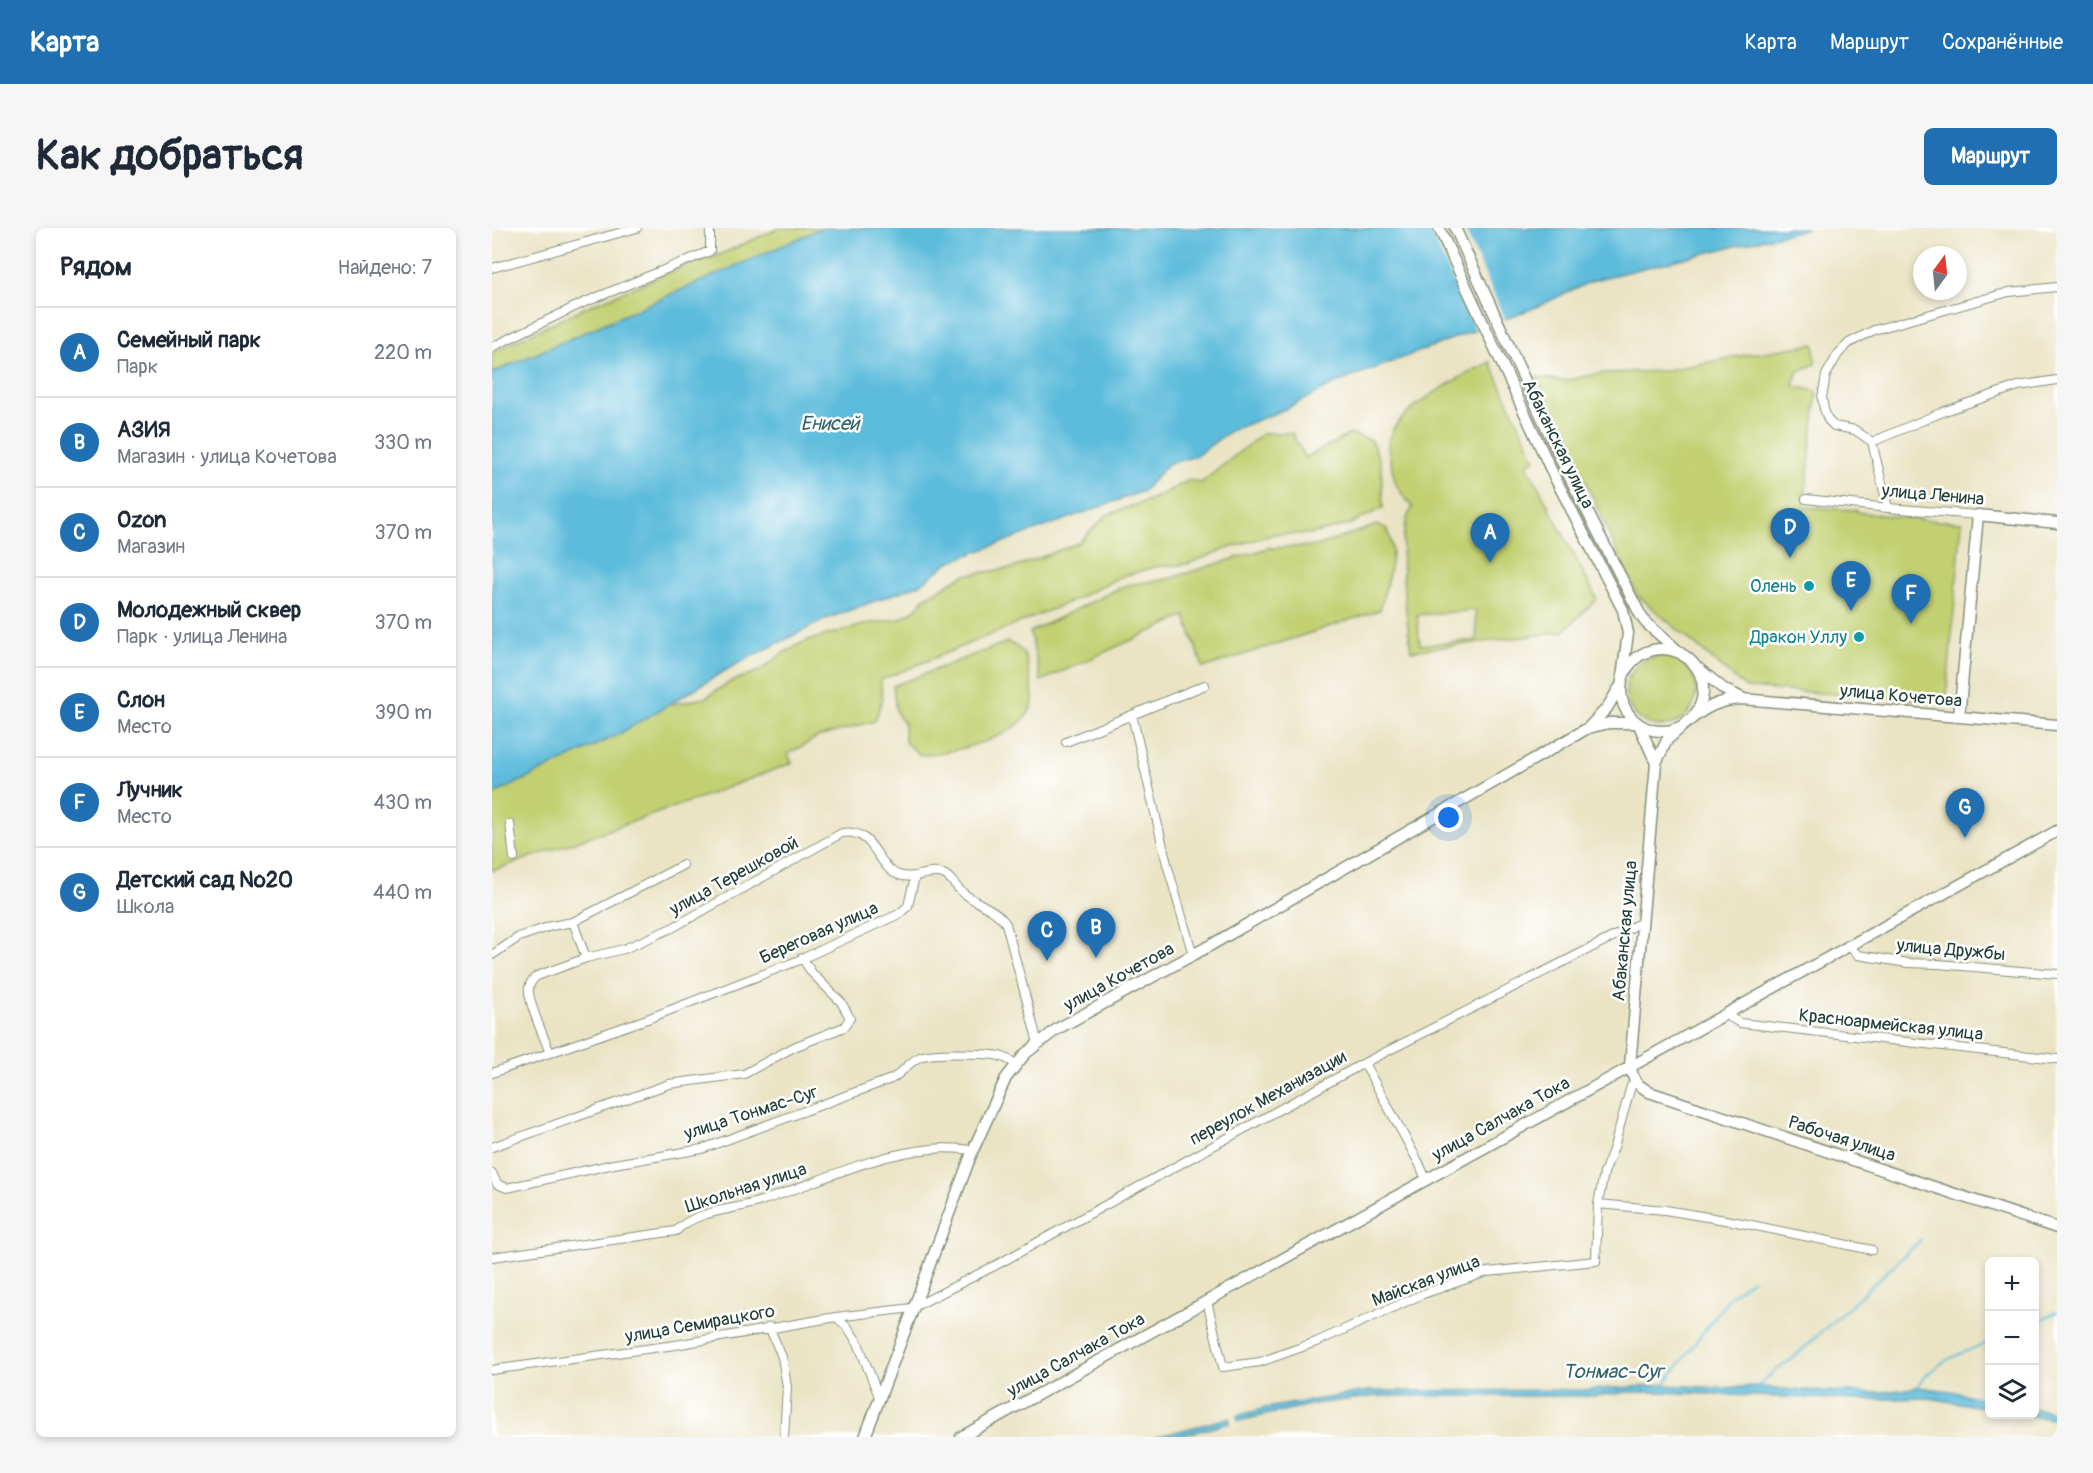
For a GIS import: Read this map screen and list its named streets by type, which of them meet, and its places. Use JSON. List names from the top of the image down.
{
  "streets": {
    "main road": [
      "Абаканская улица",
      "улица Ленина",
      "улица Кочетова",
      "улица Салчака Тока",
      "Рабочая улица"
    ],
    "street": [
      "улица Терешковой",
      "Береговая улица",
      "улица Дружбы",
      "Красноармейская улица",
      "переулок Механизации",
      "улица Тонмас-Суг",
      "Школьная улица",
      "Майская улица",
      "улица Семирацкого"
    ]
  },
  "crossings": [
    ["Абаканская улица", "улица Кочетова"],
    ["Абаканская улица", "переулок Механизации"],
    ["Абаканская улица", "улица Салчака Тока"],
    ["улица Кочетова", "переулок Механизации"],
    ["улица Кочетова", "улица Тонмас-Суг"],
    ["улица Кочетова", "Школьная улица"],
    ["улица Кочетова", "улица Семирацкого"],
    ["улица Терешковой", "Береговая улица"],
    ["улица Дружбы", "улица Салчака Тока"],
    ["Красноармейская улица", "улица Салчака Тока"],
    ["переулок Механизации", "улица Семирацкого"],
    ["улица Салчака Тока", "Майская улица"]
  ],
  "water": ["Енисей", "Тонмас-Суг"],
  "places": ["Олень", "Дракон Уллу"],
  "north": "top",
  "page": {
    "header": "Карта",
    "nav": ["Карта", "Маршрут", "Сохранённые"],
    "buttons": "Маршрут",
    "title": "Как добраться",
    "heading": ["Рядом", "Найдено: 7"],
    "list": [
      {
        "mark": "A",
        "name": "Семейный парк",
        "note": "Парк",
        "value": "220 m"
      },
      {
        "mark": "B",
        "name": "АЗИЯ",
        "note": "Магазин · улица Кочетова",
        "value": "330 m"
      },
      {
        "mark": "C",
        "name": "Ozon",
        "note": "Магазин",
        "value": "370 m"
      },
      {
        "mark": "D",
        "name": "Молодежный сквер",
        "note": "Парк · улица Ленина",
        "value": "370 m"
      },
      {
        "mark": "E",
        "name": "Слон",
        "note": "Место",
        "value": "390 m"
      },
      {
        "mark": "F",
        "name": "Лучник",
        "note": "Место",
        "value": "430 m"
      },
      {
        "mark": "G",
        "name": "Детский сад №20",
        "note": "Школа",
        "value": "440 m"
      }
    ],
    "pins": [
      "D",
      "A",
      "E",
      "F",
      "G",
      "B",
      "C"
    ],
    "map_buttons": ["+", "−"]
  }
}
